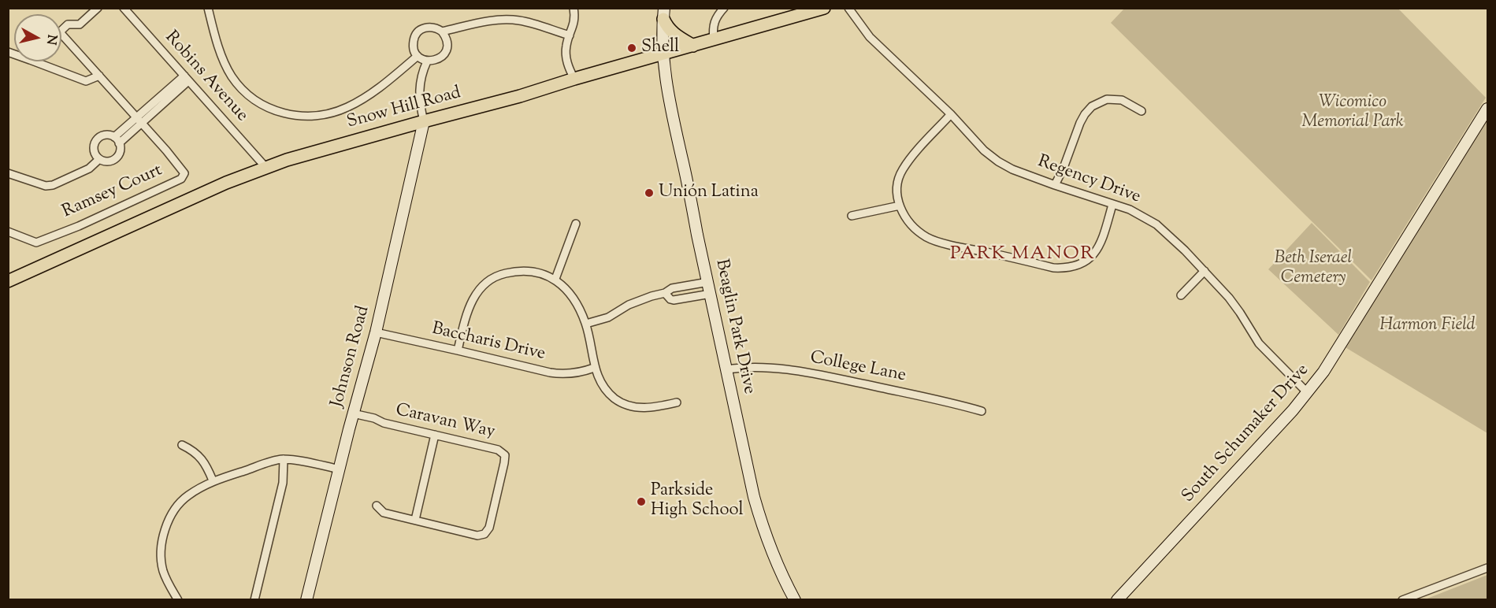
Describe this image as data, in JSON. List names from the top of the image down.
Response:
{
  "streets": {
    "main road": ["Snow Hill Road"],
    "street": [
      "Robins Avenue",
      "Regency Drive",
      "Ramsey Court",
      "Beaglin Park Drive",
      "Baccharis Drive",
      "Johnson Road",
      "College Lane",
      "Caravan Way",
      "South Schumaker Drive"
    ]
  },
  "crossings": [
    ["Robins Avenue", "Snow Hill Road"],
    ["Snow Hill Road", "Beaglin Park Drive"],
    ["Snow Hill Road", "Johnson Road"],
    ["Regency Drive", "South Schumaker Drive"],
    ["Beaglin Park Drive", "College Lane"],
    ["Baccharis Drive", "Johnson Road"],
    ["Johnson Road", "Caravan Way"]
  ],
  "districts": ["PARK MANOR"],
  "parks": ["Wicomico Memorial Park", "Beth Iserael Cemetery", "Harmon Field"],
  "places": ["Shell", "Unión Latina", "Parkside High School"],
  "north": "right"
}
